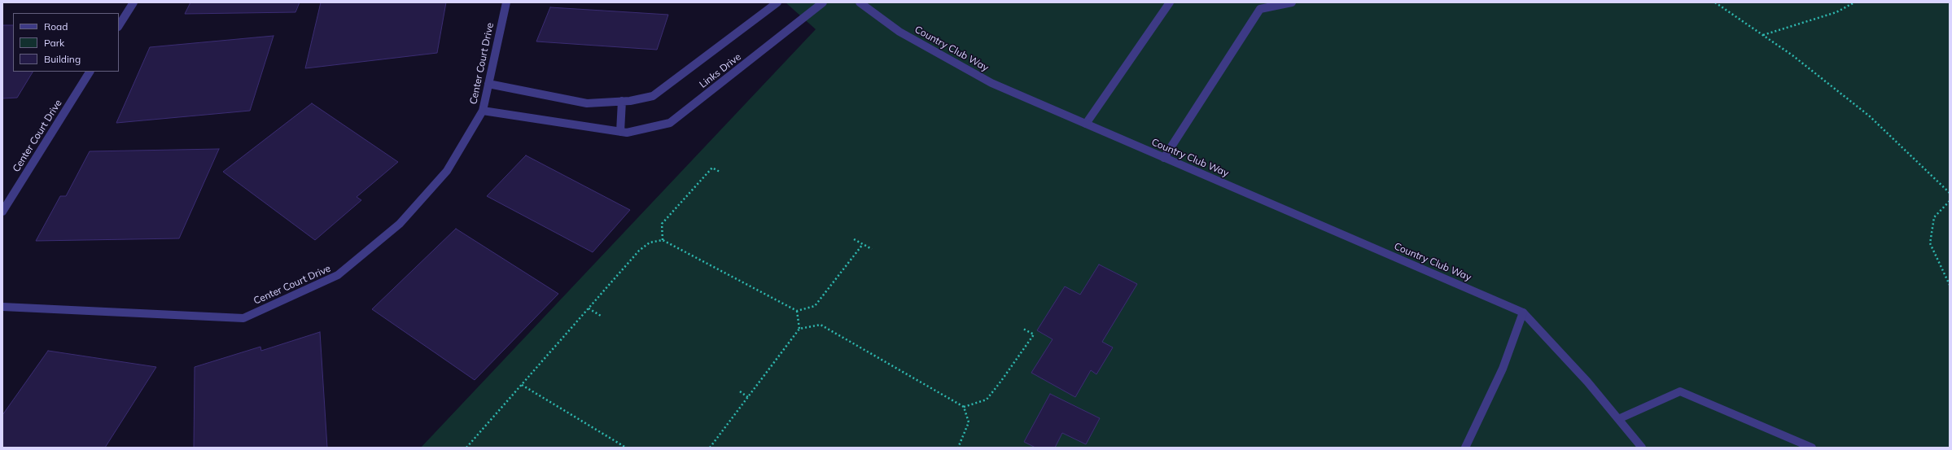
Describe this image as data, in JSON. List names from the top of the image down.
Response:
{
  "streets": {
    "street": ["Country Club Way", "Center Court Drive", "Links Drive"]
  },
  "crossings": [
    ["Center Court Drive", "Links Drive"]
  ],
  "legend": ["Road", "Park", "Building"]
}
